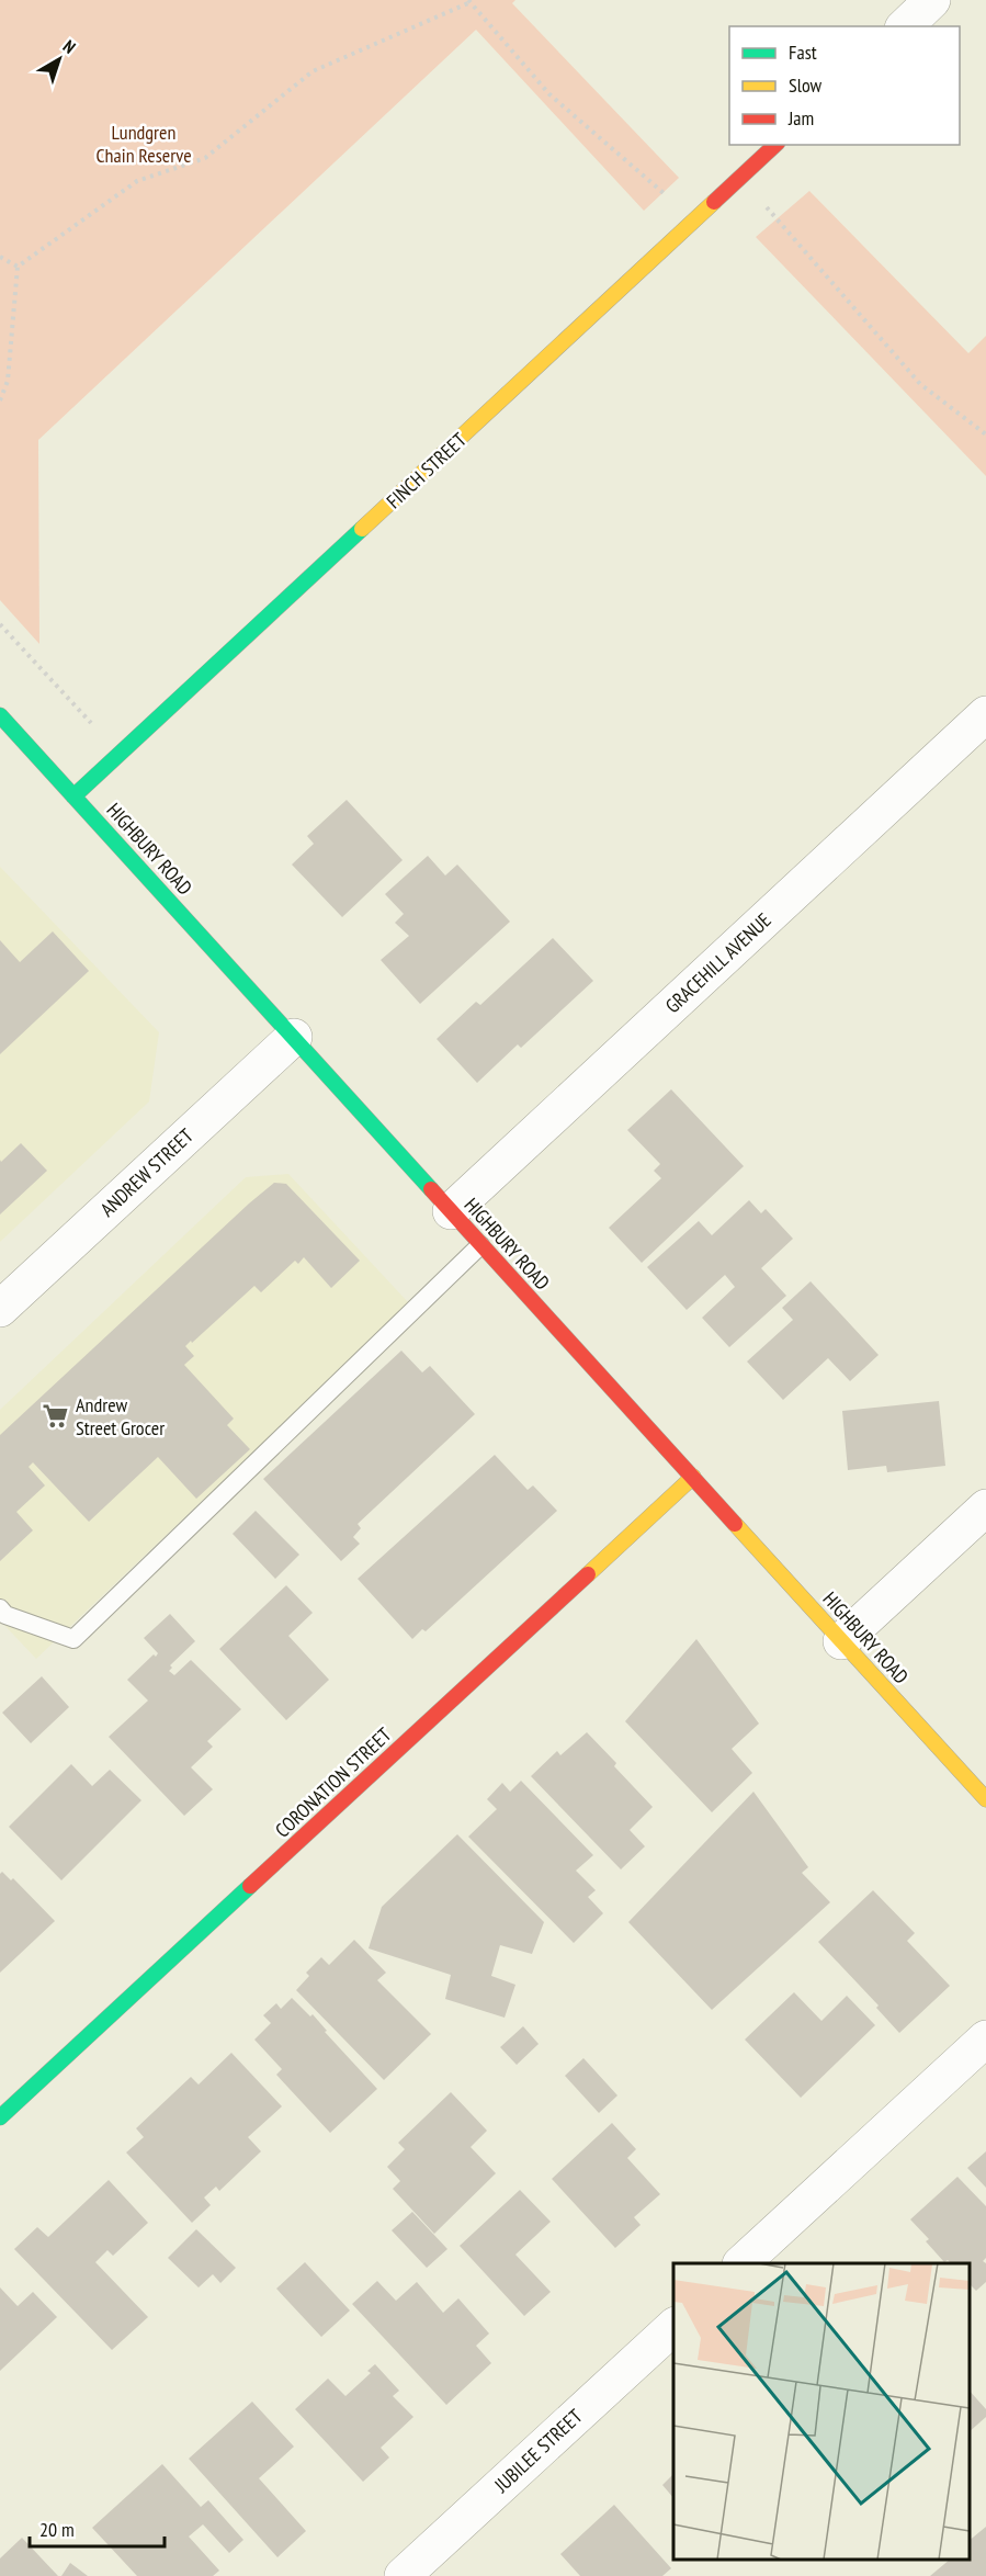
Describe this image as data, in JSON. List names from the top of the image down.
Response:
{
  "streets": {
    "street": [
      "FINCH STREET",
      "HIGHBURY ROAD",
      "GRACEHILL AVENUE",
      "ANDREW STREET",
      "CORONATION STREET",
      "JUBILEE STREET"
    ]
  },
  "crossings": [
    ["FINCH STREET", "HIGHBURY ROAD"],
    ["HIGHBURY ROAD", "GRACEHILL AVENUE"],
    ["HIGHBURY ROAD", "ANDREW STREET"],
    ["HIGHBURY ROAD", "CORONATION STREET"]
  ],
  "parks": ["Lundgren Chain Reserve"],
  "places": {
    "supermarket": ["Andrew Street Grocer"]
  },
  "legend": ["Fast", "Slow", "Jam"],
  "scale_bar": "20 m",
  "north": "top right"
}
